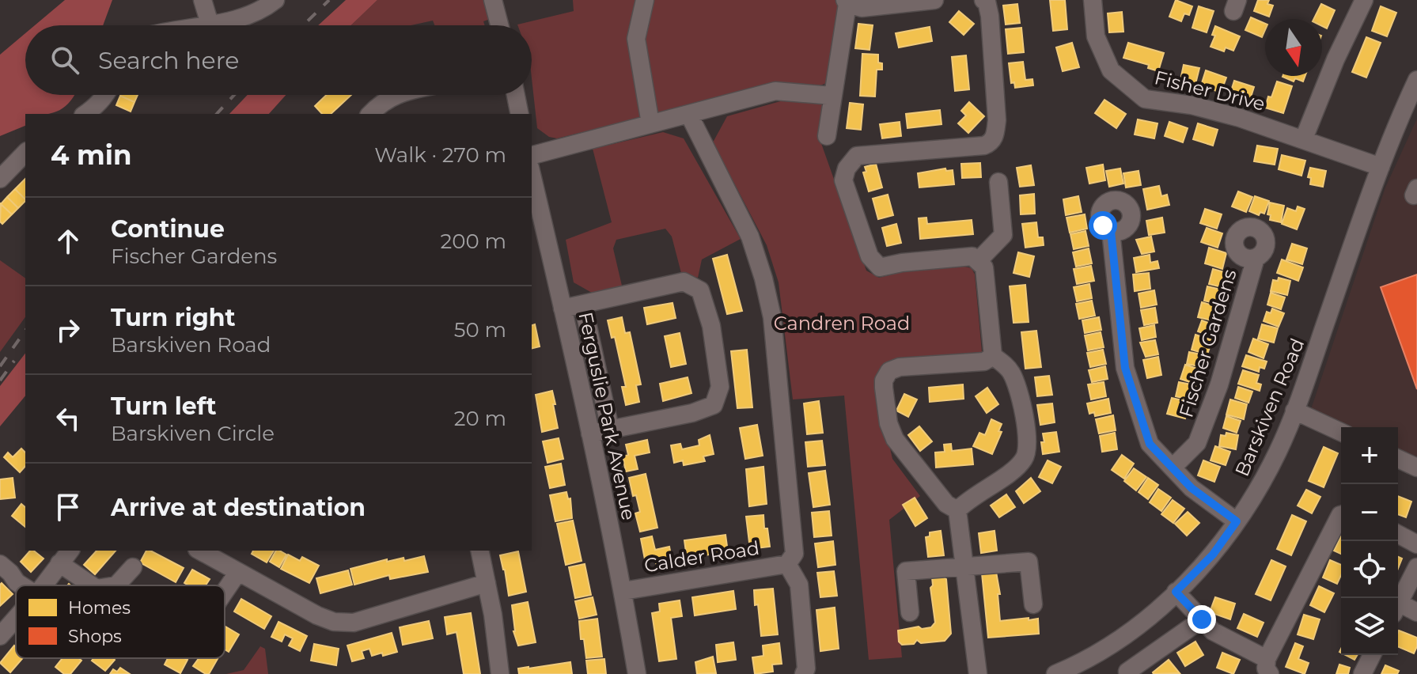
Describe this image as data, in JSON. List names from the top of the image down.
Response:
{
  "streets": {
    "street": [
      "Fisher Drive",
      "Fischer Gardens",
      "Barskiven Road",
      "Ferguslie Park Avenue",
      "Calder Road"
    ]
  },
  "crossings": [
    ["Fisher Drive", "Barskiven Road"],
    ["Ferguslie Park Avenue", "Calder Road"]
  ],
  "parks": ["Candren Road"],
  "legend": ["Homes", "Shops"],
  "north": "bottom",
  "page": {
    "search": "Search here",
    "heading": ["4 min", "Walk · 270 m"],
    "list": [
      ["Continue", "Fischer Gardens", "200 m"],
      ["Turn right", "Barskiven Road", "50 m"],
      ["Turn left", "Barskiven Circle", "20 m"],
      "Arrive at destination"
    ],
    "map_buttons": ["+", "−"]
  }
}
